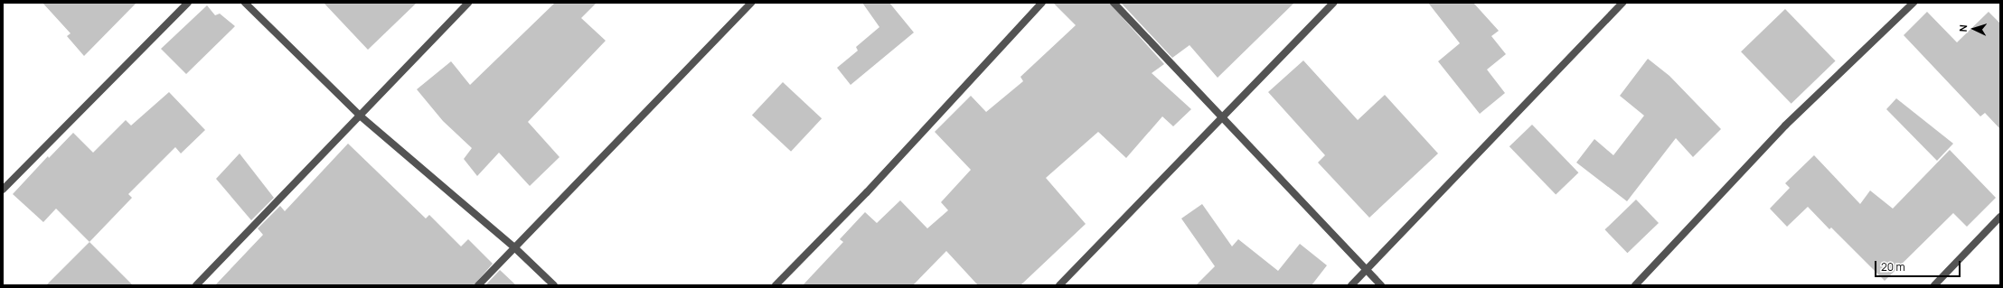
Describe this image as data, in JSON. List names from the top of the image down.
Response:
{
  "scale_bar": "20 m",
  "north": "left"
}
